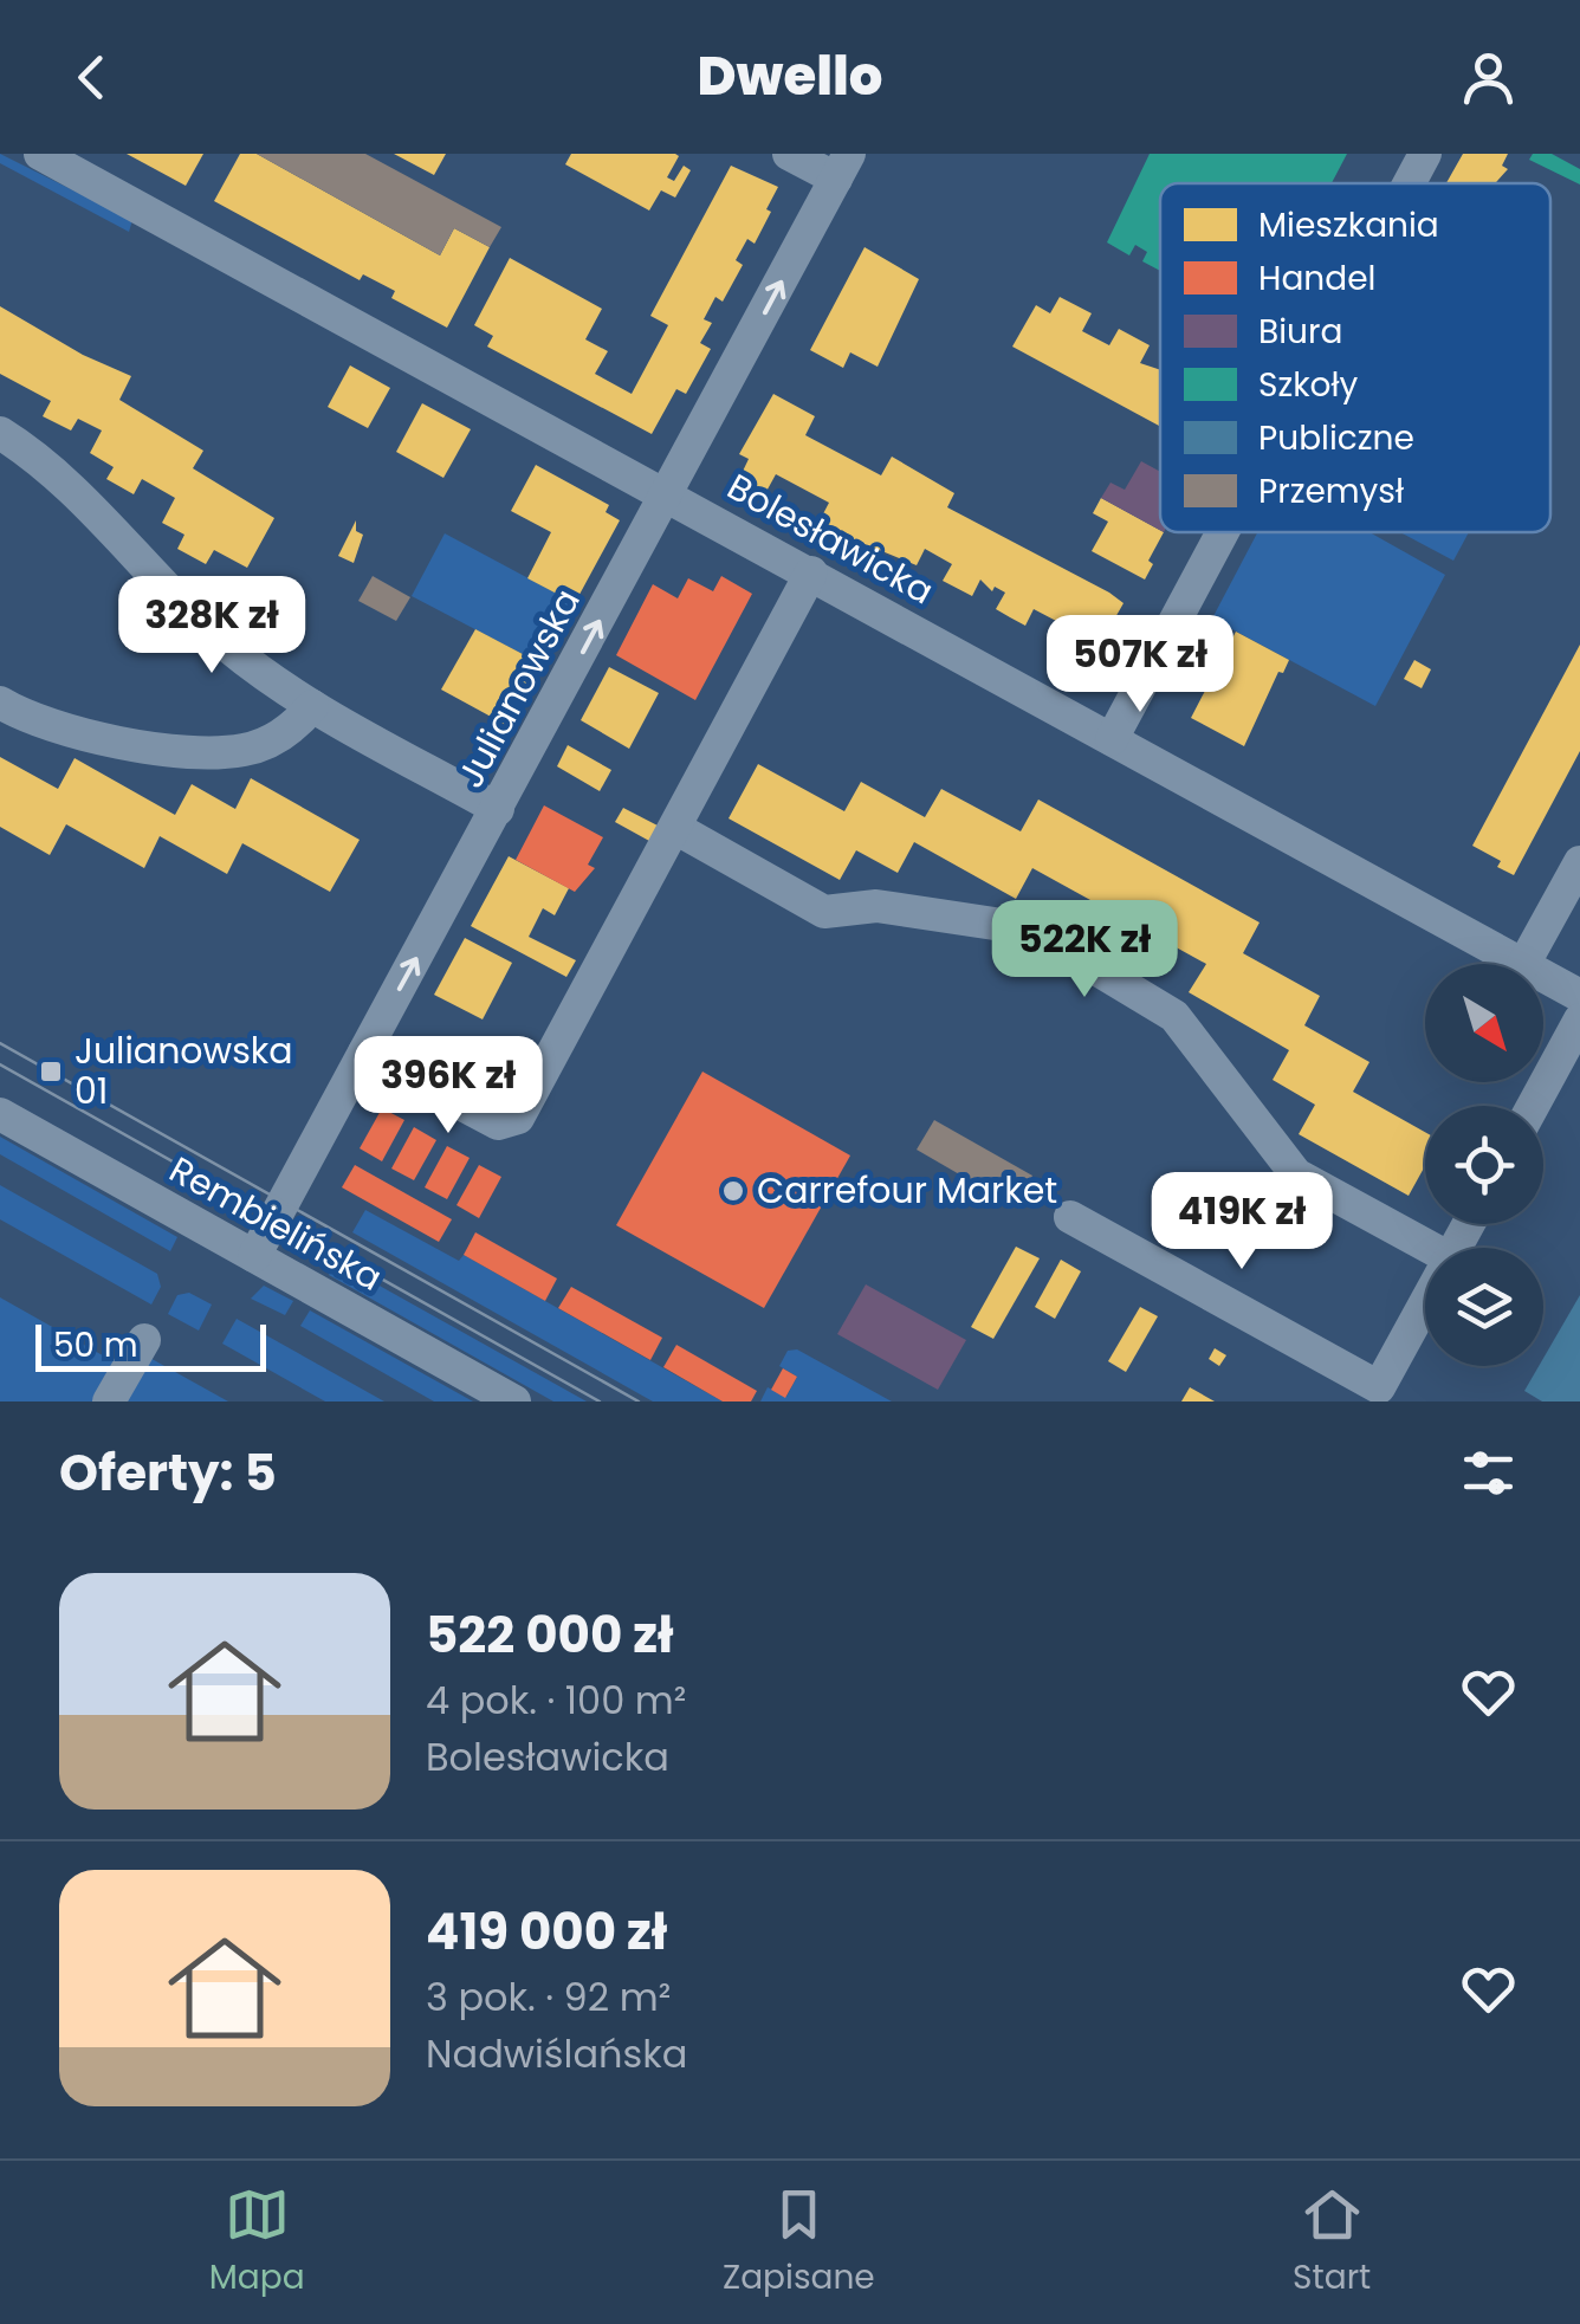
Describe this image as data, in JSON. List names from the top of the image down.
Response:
{
  "streets": {
    "street": ["Bolesławicka", "Julianowska", "Rembielińska"]
  },
  "crossings": [
    ["Bolesławicka", "Julianowska"],
    ["Julianowska", "Rembielińska"]
  ],
  "one_way": ["Julianowska"],
  "places": {
    "transit": ["Julianowska 01"],
    "other": ["Carrefour Market"]
  },
  "legend": [
    "Mieszkania",
    "Handel",
    "Biura",
    "Szkoły",
    "Publiczne",
    "Przemysł"
  ],
  "scale_bar": "50 m",
  "north": "bottom right",
  "page": {
    "header": "Dwello",
    "price": [
      "328K zł",
      "507K zł",
      "522K zł",
      "396K zł",
      "419K zł"
    ],
    "scale": "50 m",
    "heading": "Oferty: 5",
    "list": [
      {
        "name": "522 000 zł",
        "note": "4 pok. · 100 m² · Bolesławicka"
      },
      {
        "name": "419 000 zł",
        "note": "3 pok. · 92 m² · Nadwiślańska"
      }
    ],
    "tabs": ["Mapa", "Zapisane", "Start"]
  }
}
